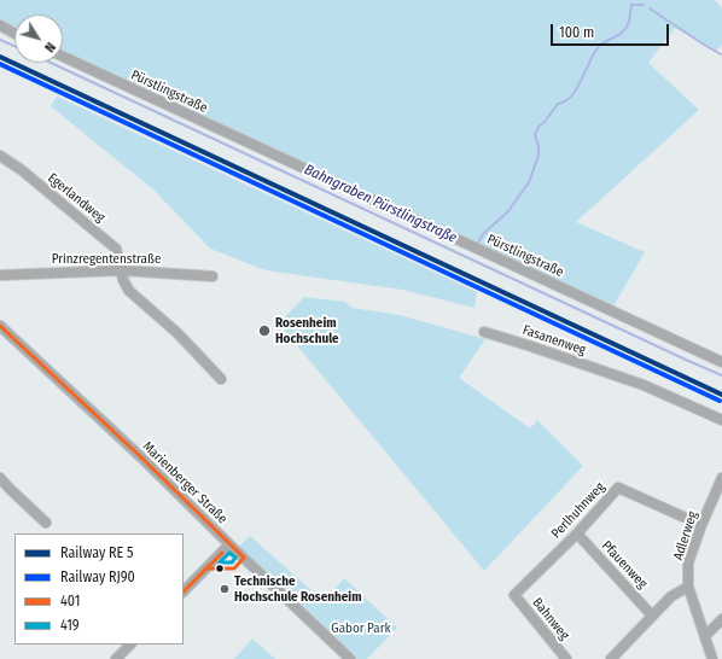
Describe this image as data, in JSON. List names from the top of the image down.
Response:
{
  "streets": {
    "street": [
      "Pürstlingstraße",
      "Egerlandweg",
      "Prinzregentenstraße",
      "Fasanenweg",
      "Marienberger Straße",
      "Perlhuhnweg",
      "Adlerweg",
      "Pfauenweg",
      "Bahnweg"
    ]
  },
  "crossings": [
    ["Egerlandweg", "Prinzregentenstraße"],
    ["Perlhuhnweg", "Adlerweg"],
    ["Perlhuhnweg", "Pfauenweg"],
    ["Perlhuhnweg", "Bahnweg"]
  ],
  "water": ["Bahngraben Pürstlingstraße"],
  "parks": ["Gabor Park"],
  "places": ["Rosenheim Hochschule", "Technische Hochschule Rosenheim"],
  "lines": ["rail line RJ90", "transit line 401", "transit line 419"],
  "legend": [
    "Railway RE 5",
    "Railway RJ90",
    "401",
    "419"
  ],
  "scale_bar": "100 m",
  "north": "bottom right"
}
